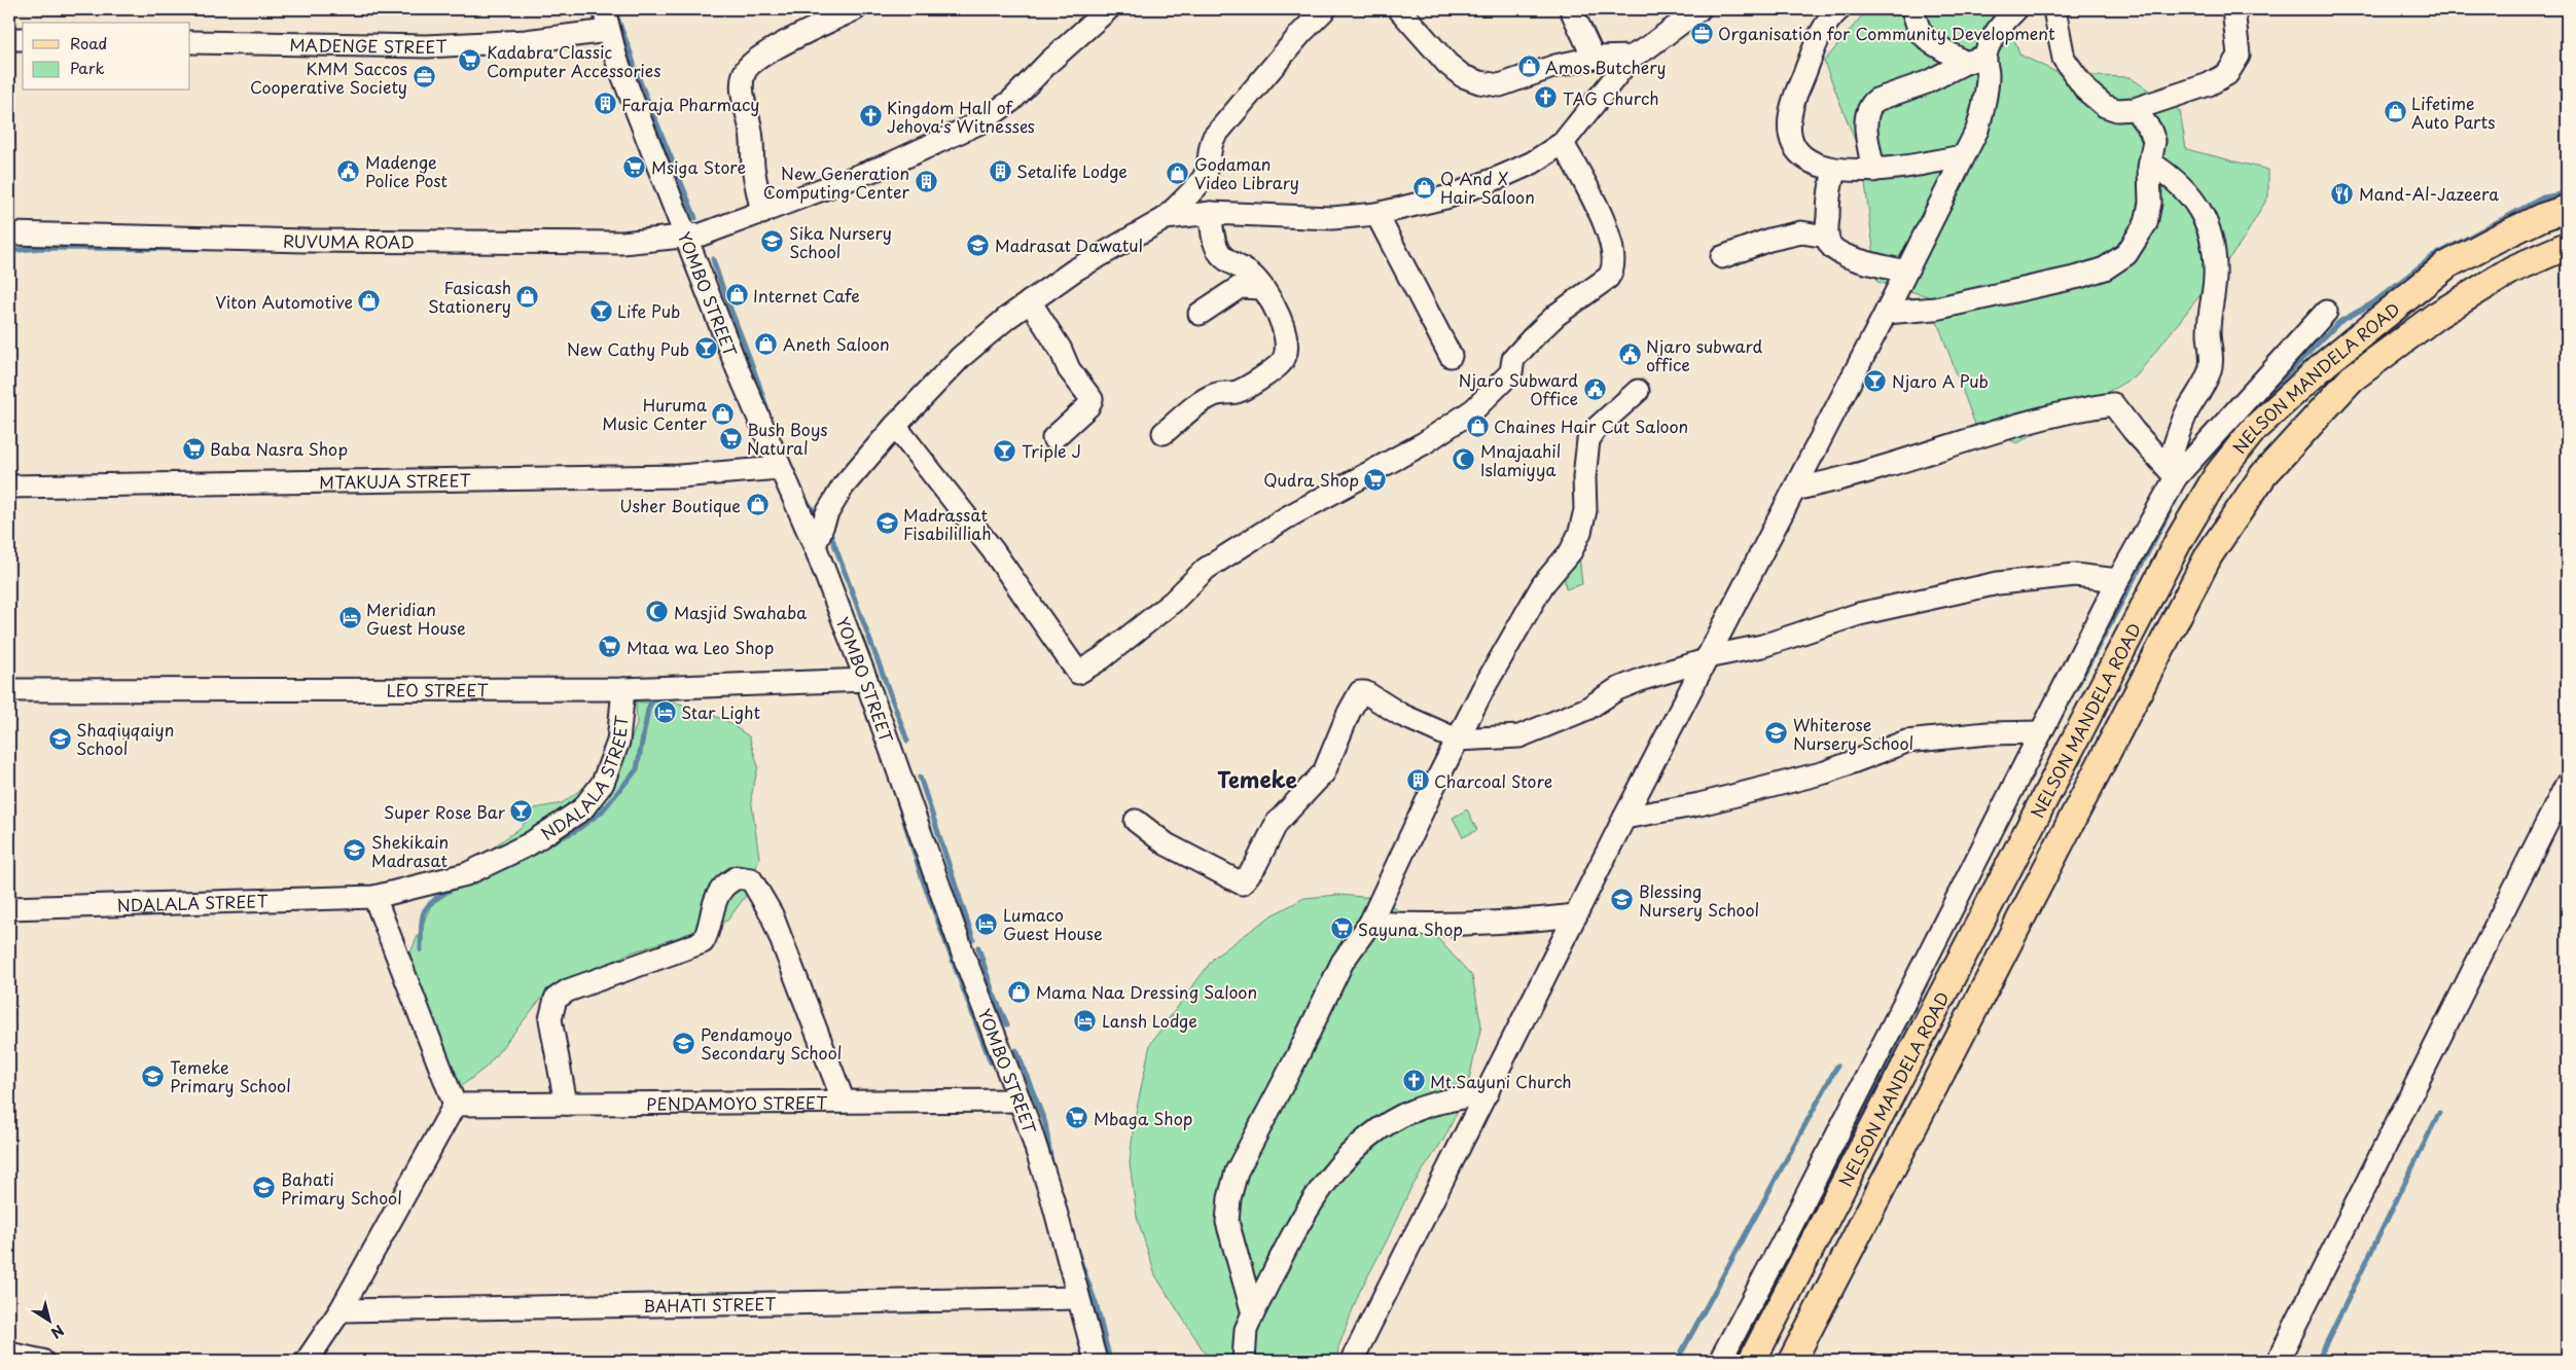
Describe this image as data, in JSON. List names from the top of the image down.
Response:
{
  "streets": {
    "main road": ["NELSON MANDELA ROAD"],
    "street": [
      "MADENGE STREET",
      "RUVUMA ROAD",
      "YOMBO STREET",
      "MTAKUJA STREET",
      "LEO STREET",
      "NDALALA STREET",
      "PENDAMOYO STREET",
      "BAHATI STREET"
    ]
  },
  "crossings": [
    ["MADENGE STREET", "YOMBO STREET"],
    ["RUVUMA ROAD", "YOMBO STREET"],
    ["YOMBO STREET", "MTAKUJA STREET"],
    ["YOMBO STREET", "LEO STREET"],
    ["YOMBO STREET", "PENDAMOYO STREET"],
    ["YOMBO STREET", "BAHATI STREET"],
    ["LEO STREET", "NDALALA STREET"]
  ],
  "districts": ["Temeke"],
  "places": {
    "office": ["Organisation for Community Development", "KMM Saccos Cooperative Society"],
    "supermarket": [
      "Kadabra Classic Computer Accessories",
      "Msiga Store",
      "Bush Boys Natural",
      "Baba Nasra Shop",
      "Qudra Shop",
      "Mtaa wa Leo Shop",
      "Sayuna Shop",
      "Mbaga Shop"
    ],
    "shop": [
      "Amos Butchery",
      "Lifetime Auto Parts",
      "Godaman Video Library",
      "Q And X Hair Saloon",
      "Internet Cafe",
      "Fasicash Stationery",
      "Viton Automotive",
      "Aneth Saloon",
      "Huruma Music Center",
      "Chaines Hair Cut Saloon",
      "Usher Boutique",
      "Mama Naa Dressing Saloon"
    ],
    "church": ["TAG Church", "Kingdom Hall of Jehova's Witnesses", "Mt.Sayuni Church"],
    "building": [
      "Faraja Pharmacy",
      "Setalife Lodge",
      "New Generation Computing Center",
      "Charcoal Store"
    ],
    "public building": ["Madenge Police Post", "Njaro subward office", "Njaro Subward Office"],
    "restaurant": ["Mand-Al-Jazeera"],
    "school or university": [
      "Sika Nursery School",
      "Madrasat Dawatul",
      "Madrassat Fisabililliah",
      "Whiterose Nursery School",
      "Shaqiyqaiyn School",
      "Shekikain Madrasat",
      "Blessing Nursery School",
      "Pendamoyo Secondary School",
      "Temeke Primary School",
      "Bahati Primary School"
    ],
    "bar": [
      "Life Pub",
      "New Cathy Pub",
      "Njaro A Pub",
      "Triple J",
      "Super Rose Bar"
    ],
    "mosque": ["Mnajaahil Islamiyya", "Masjid Swahaba"],
    "hotel": [
      "Meridian Guest House",
      "Star Light",
      "Lumaco Guest House",
      "Lansh Lodge"
    ]
  },
  "legend": ["Road", "Park"],
  "north": "bottom right"
}
